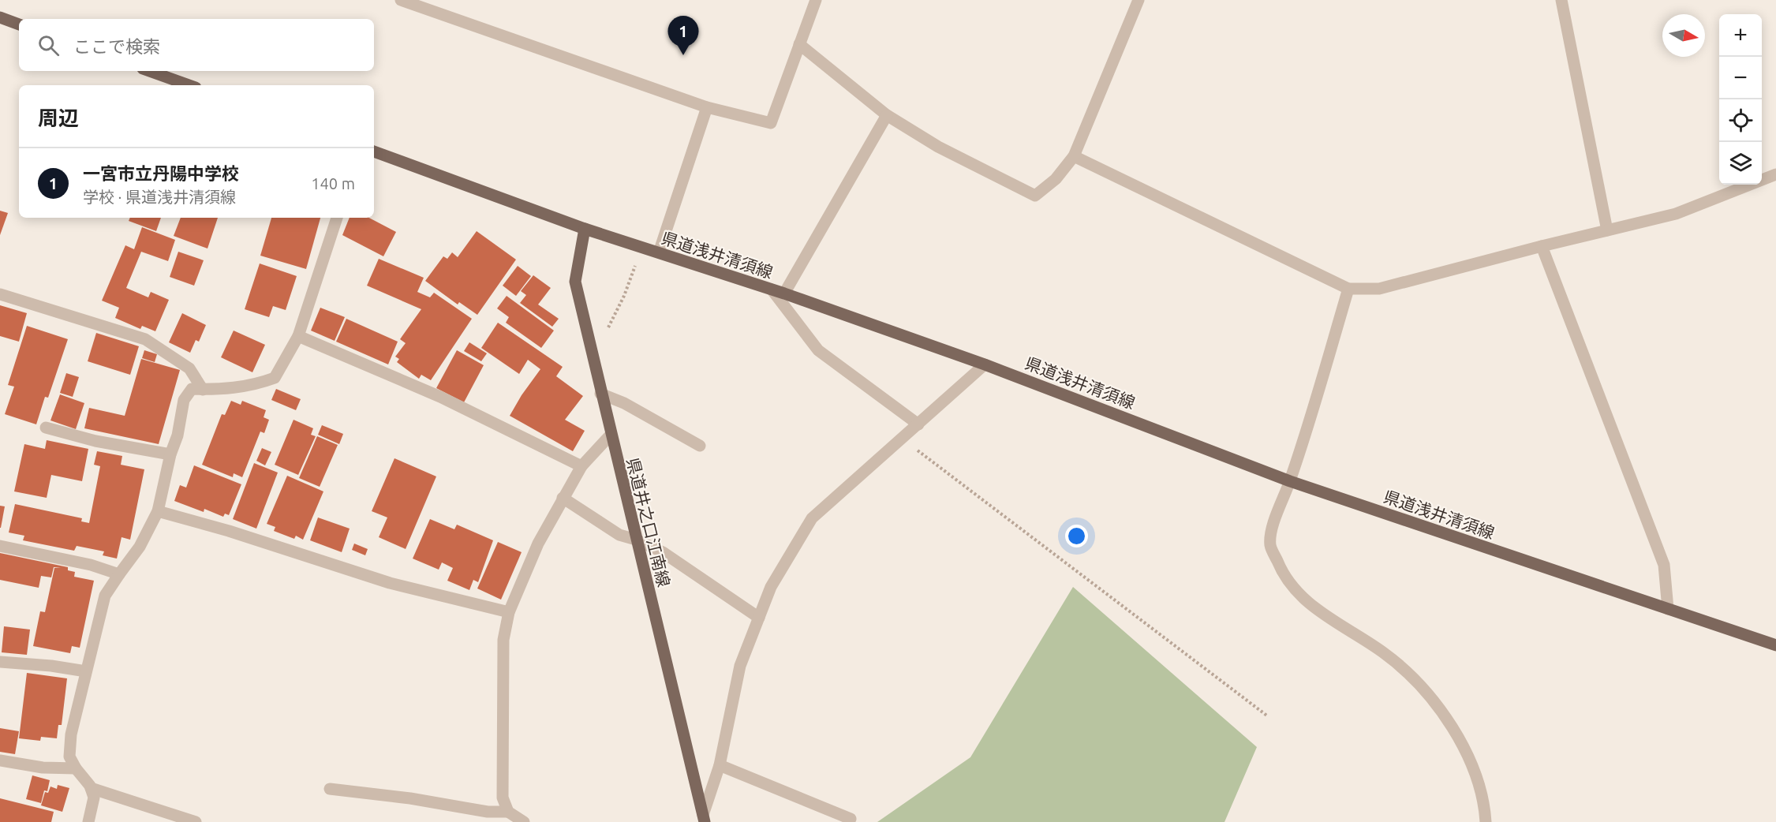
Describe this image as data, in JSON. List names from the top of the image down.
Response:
{
  "streets": {
    "main road": ["県道浅井清須線", "県道井之口江南線"]
  },
  "crossings": [
    ["県道浅井清須線", "県道井之口江南線"]
  ],
  "north": "right",
  "page": {
    "map_buttons": ["+", "−"],
    "pins": "1",
    "search": "ここで検索",
    "heading": "周辺",
    "list": [
      {
        "mark": "1",
        "name": "一宮市立丹陽中学校",
        "note": "学校 · 県道浅井清須線",
        "value": "140 m"
      }
    ]
  }
}
